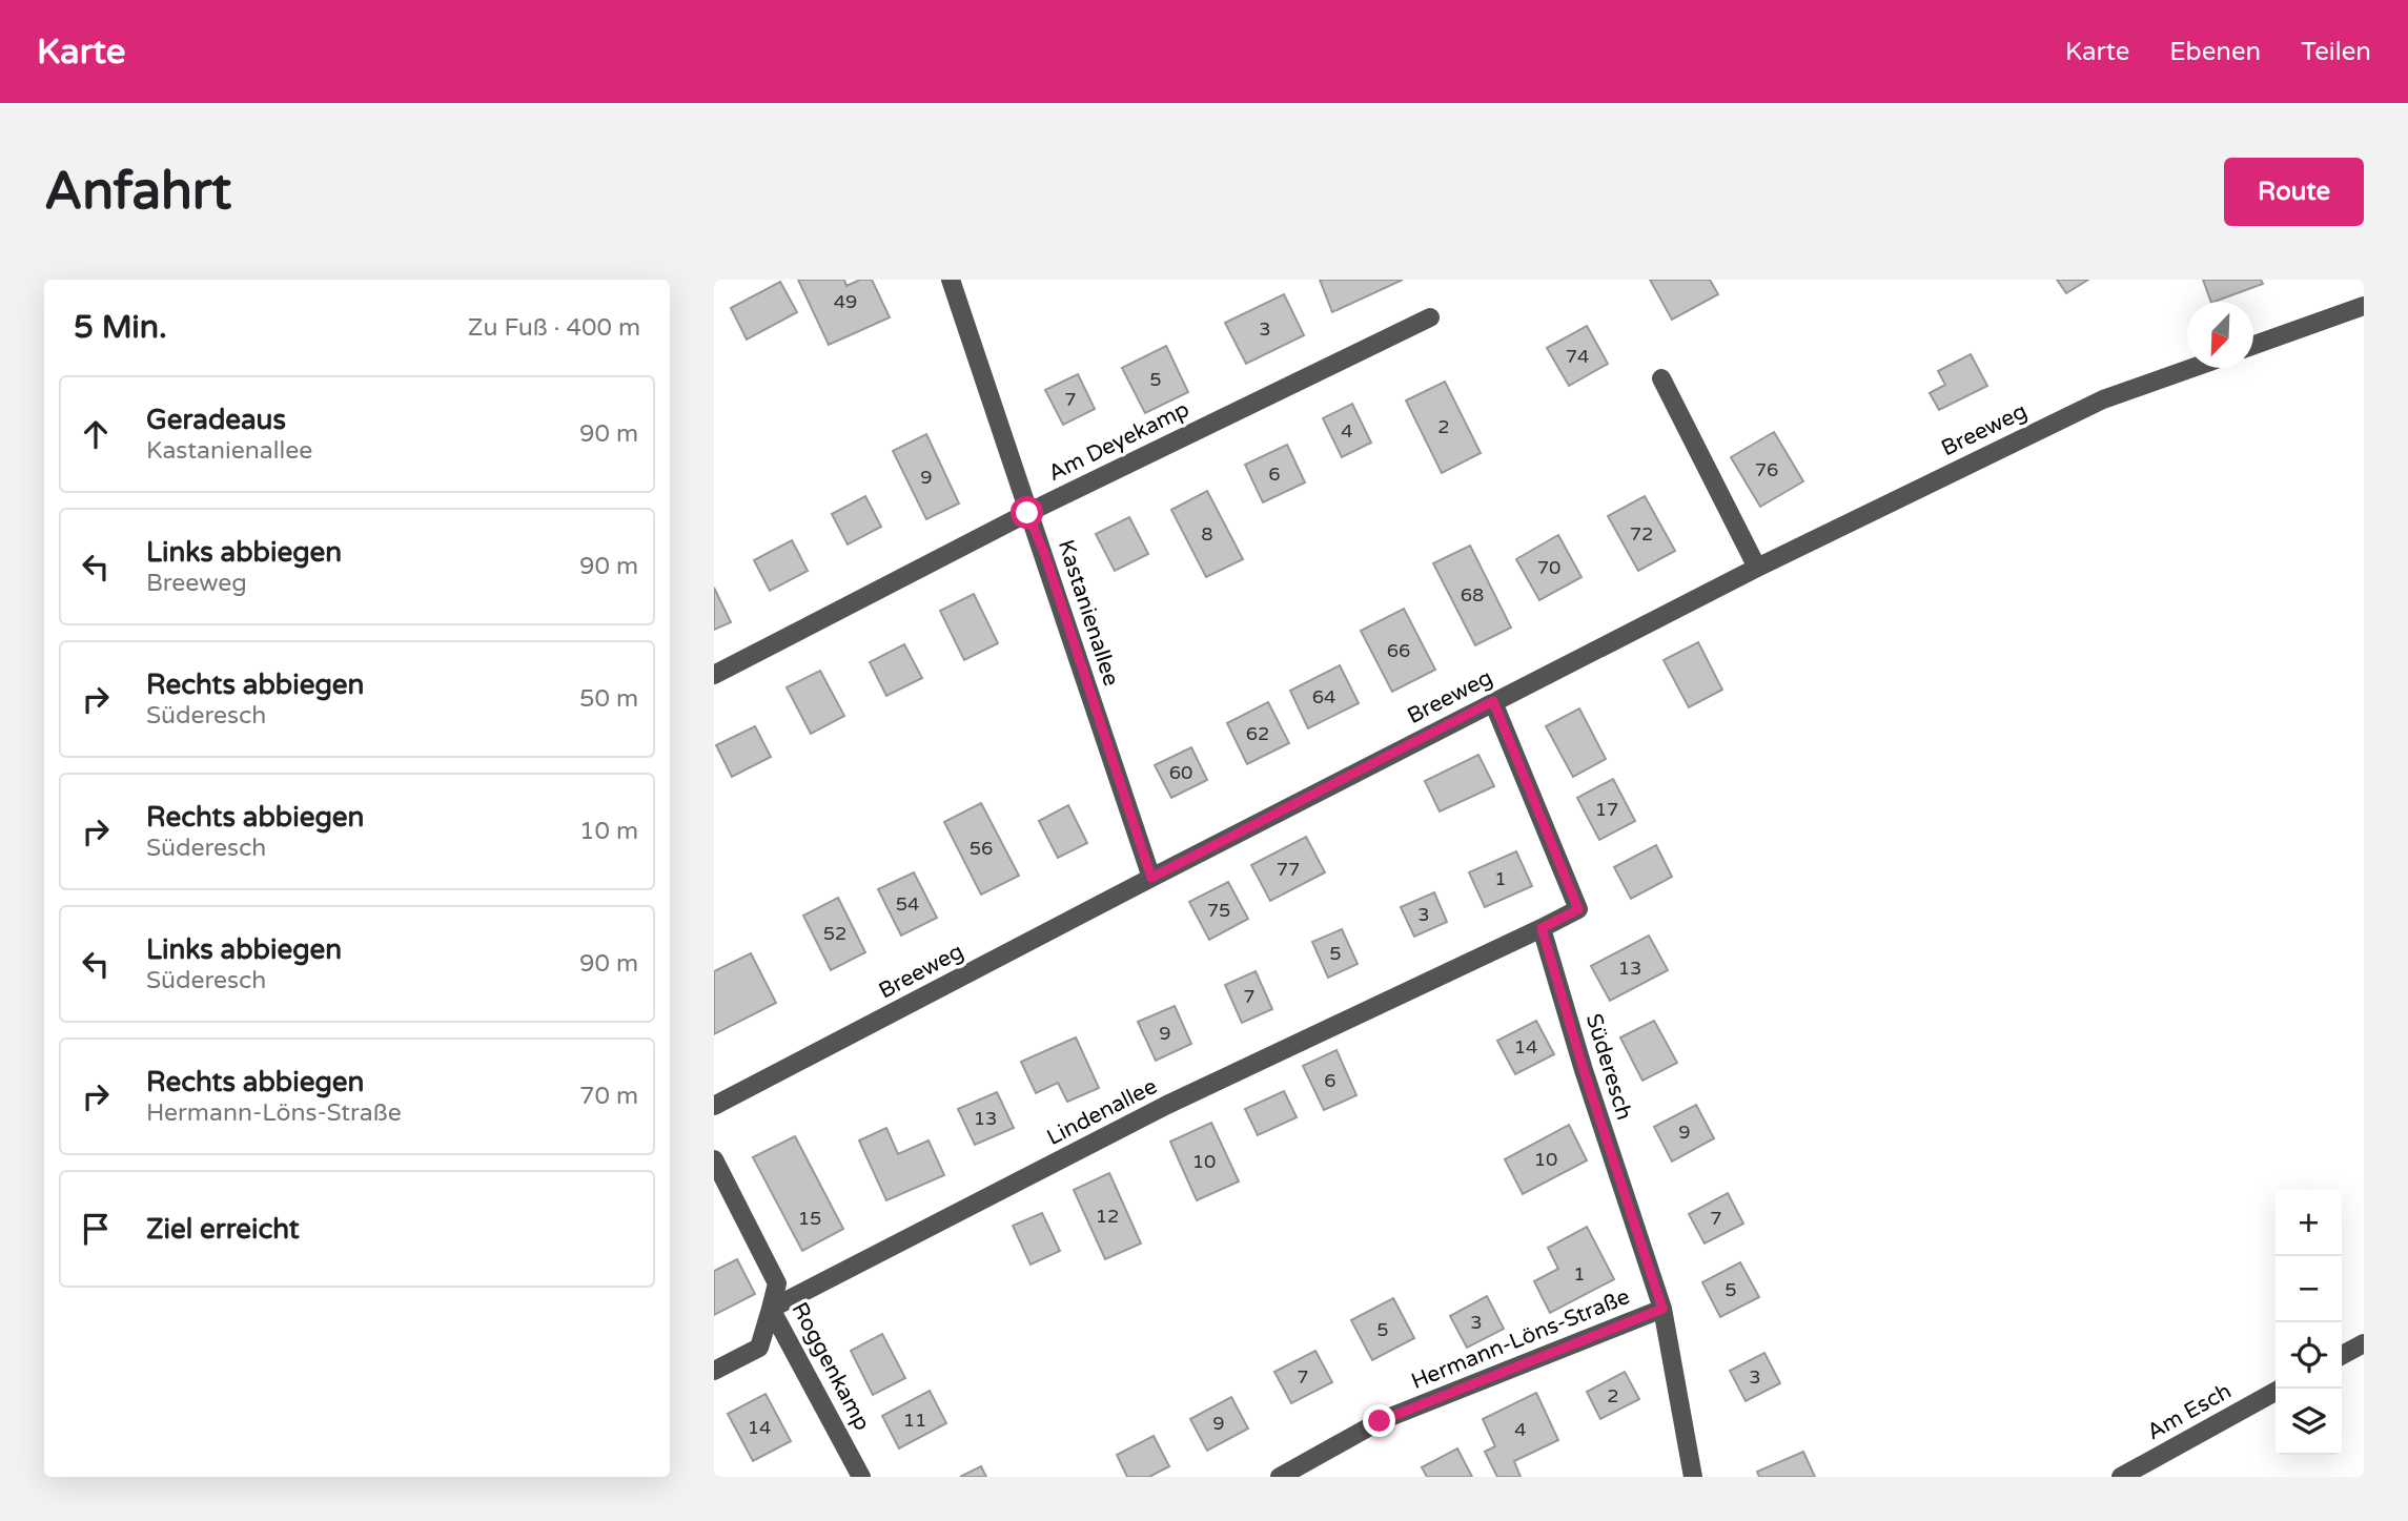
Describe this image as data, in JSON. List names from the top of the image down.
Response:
{
  "streets": {
    "street": [
      "Breeweg",
      "Am Deyekamp",
      "Kastanienallee",
      "Süderesch",
      "Lindenallee",
      "Hermann-Löns-Straße",
      "Roggenkamp",
      "Am Esch"
    ]
  },
  "crossings": [
    ["Breeweg", "Kastanienallee"],
    ["Am Deyekamp", "Kastanienallee"],
    ["Süderesch", "Lindenallee"],
    ["Süderesch", "Hermann-Löns-Straße"],
    ["Lindenallee", "Roggenkamp"]
  ],
  "house_numbers": [
    "49",
    "3",
    "74",
    "5",
    "7",
    "2",
    "4",
    "76",
    "6",
    "9",
    "8",
    "72",
    "70",
    "68",
    "66",
    "64",
    "62",
    "60",
    "17",
    "56",
    "77",
    "1",
    "54",
    "75",
    "3",
    "52",
    "5",
    "13",
    "7",
    "9",
    "14",
    "6",
    "13",
    "9",
    "10",
    "10",
    "12",
    "15",
    "7",
    "1",
    "5",
    "3",
    "5",
    "7",
    "3",
    "2",
    "11",
    "9",
    "14",
    "4"
  ],
  "north": "bottom left",
  "page": {
    "header": "Karte",
    "nav": ["Karte", "Ebenen", "Teilen"],
    "buttons": "Route",
    "title": "Anfahrt",
    "heading": ["5 Min.", "Zu Fuß · 400 m"],
    "list": [
      ["Geradeaus", "Kastanienallee", "90 m"],
      ["Links abbiegen", "Breeweg", "90 m"],
      ["Rechts abbiegen", "Süderesch", "50 m"],
      ["Rechts abbiegen", "Süderesch", "10 m"],
      ["Links abbiegen", "Süderesch", "90 m"],
      ["Rechts abbiegen", "Hermann-Löns-Straße", "70 m"],
      "Ziel erreicht"
    ],
    "map_buttons": ["+", "−"]
  }
}
